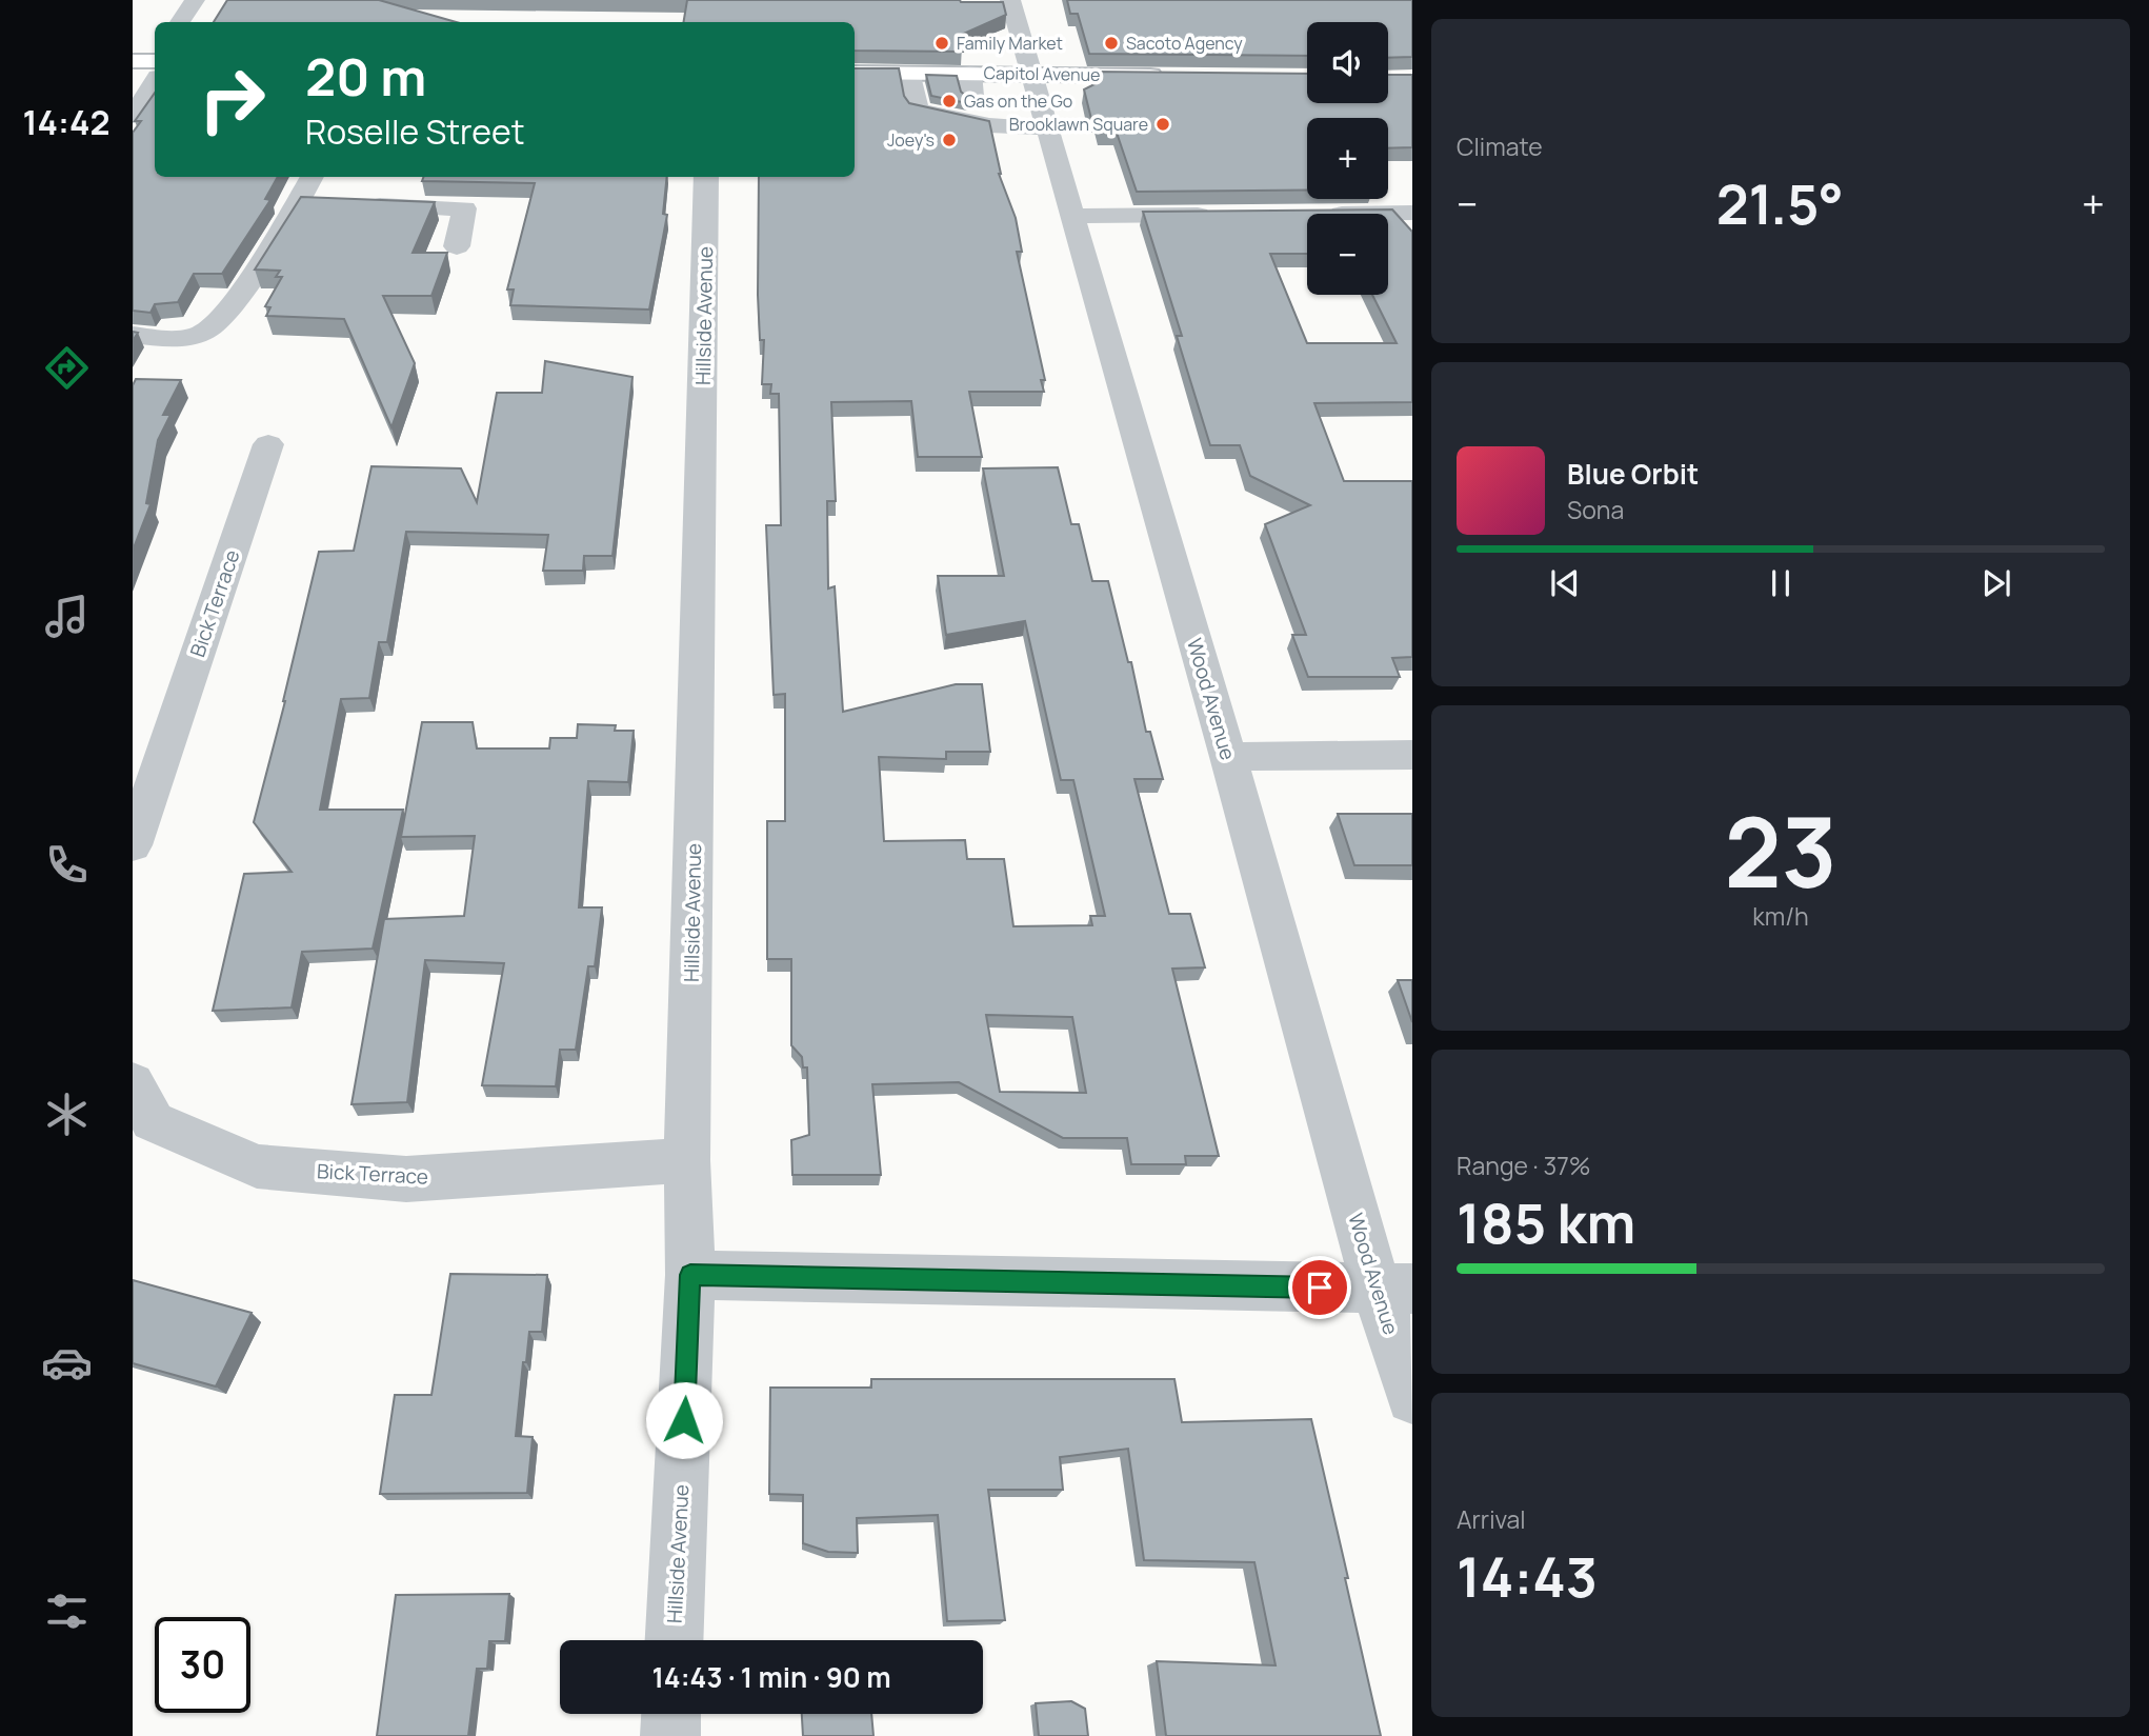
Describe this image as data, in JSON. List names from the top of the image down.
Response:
{
  "streets": {
    "main road": ["Capitol Avenue"],
    "street": ["Hillside Avenue", "Bick Terrace", "Wood Avenue"]
  },
  "crossings": [
    ["Capitol Avenue", "Wood Avenue"],
    ["Hillside Avenue", "Bick Terrace"]
  ],
  "places": [
    "Family Market",
    "Sacoto Agency",
    "Gas on the Go",
    "Brooklawn Square",
    "Joey's"
  ],
  "page": {
    "tabs": "14:42",
    "tile": [
      "Climate",
      ["23", "km/h"],
      ["Range · 37%", "185 km"],
      ["Arrival", "14:43"]
    ],
    "map_buttons": ["+", "−"],
    "turn": ["20 m", "Roselle Street"],
    "heat": ["−", "21.5°", "+"],
    "song": ["Blue Orbit", "Sona"],
    "limit": "30",
    "trip": "14:43 · 1 min · 90 m"
  }
}
